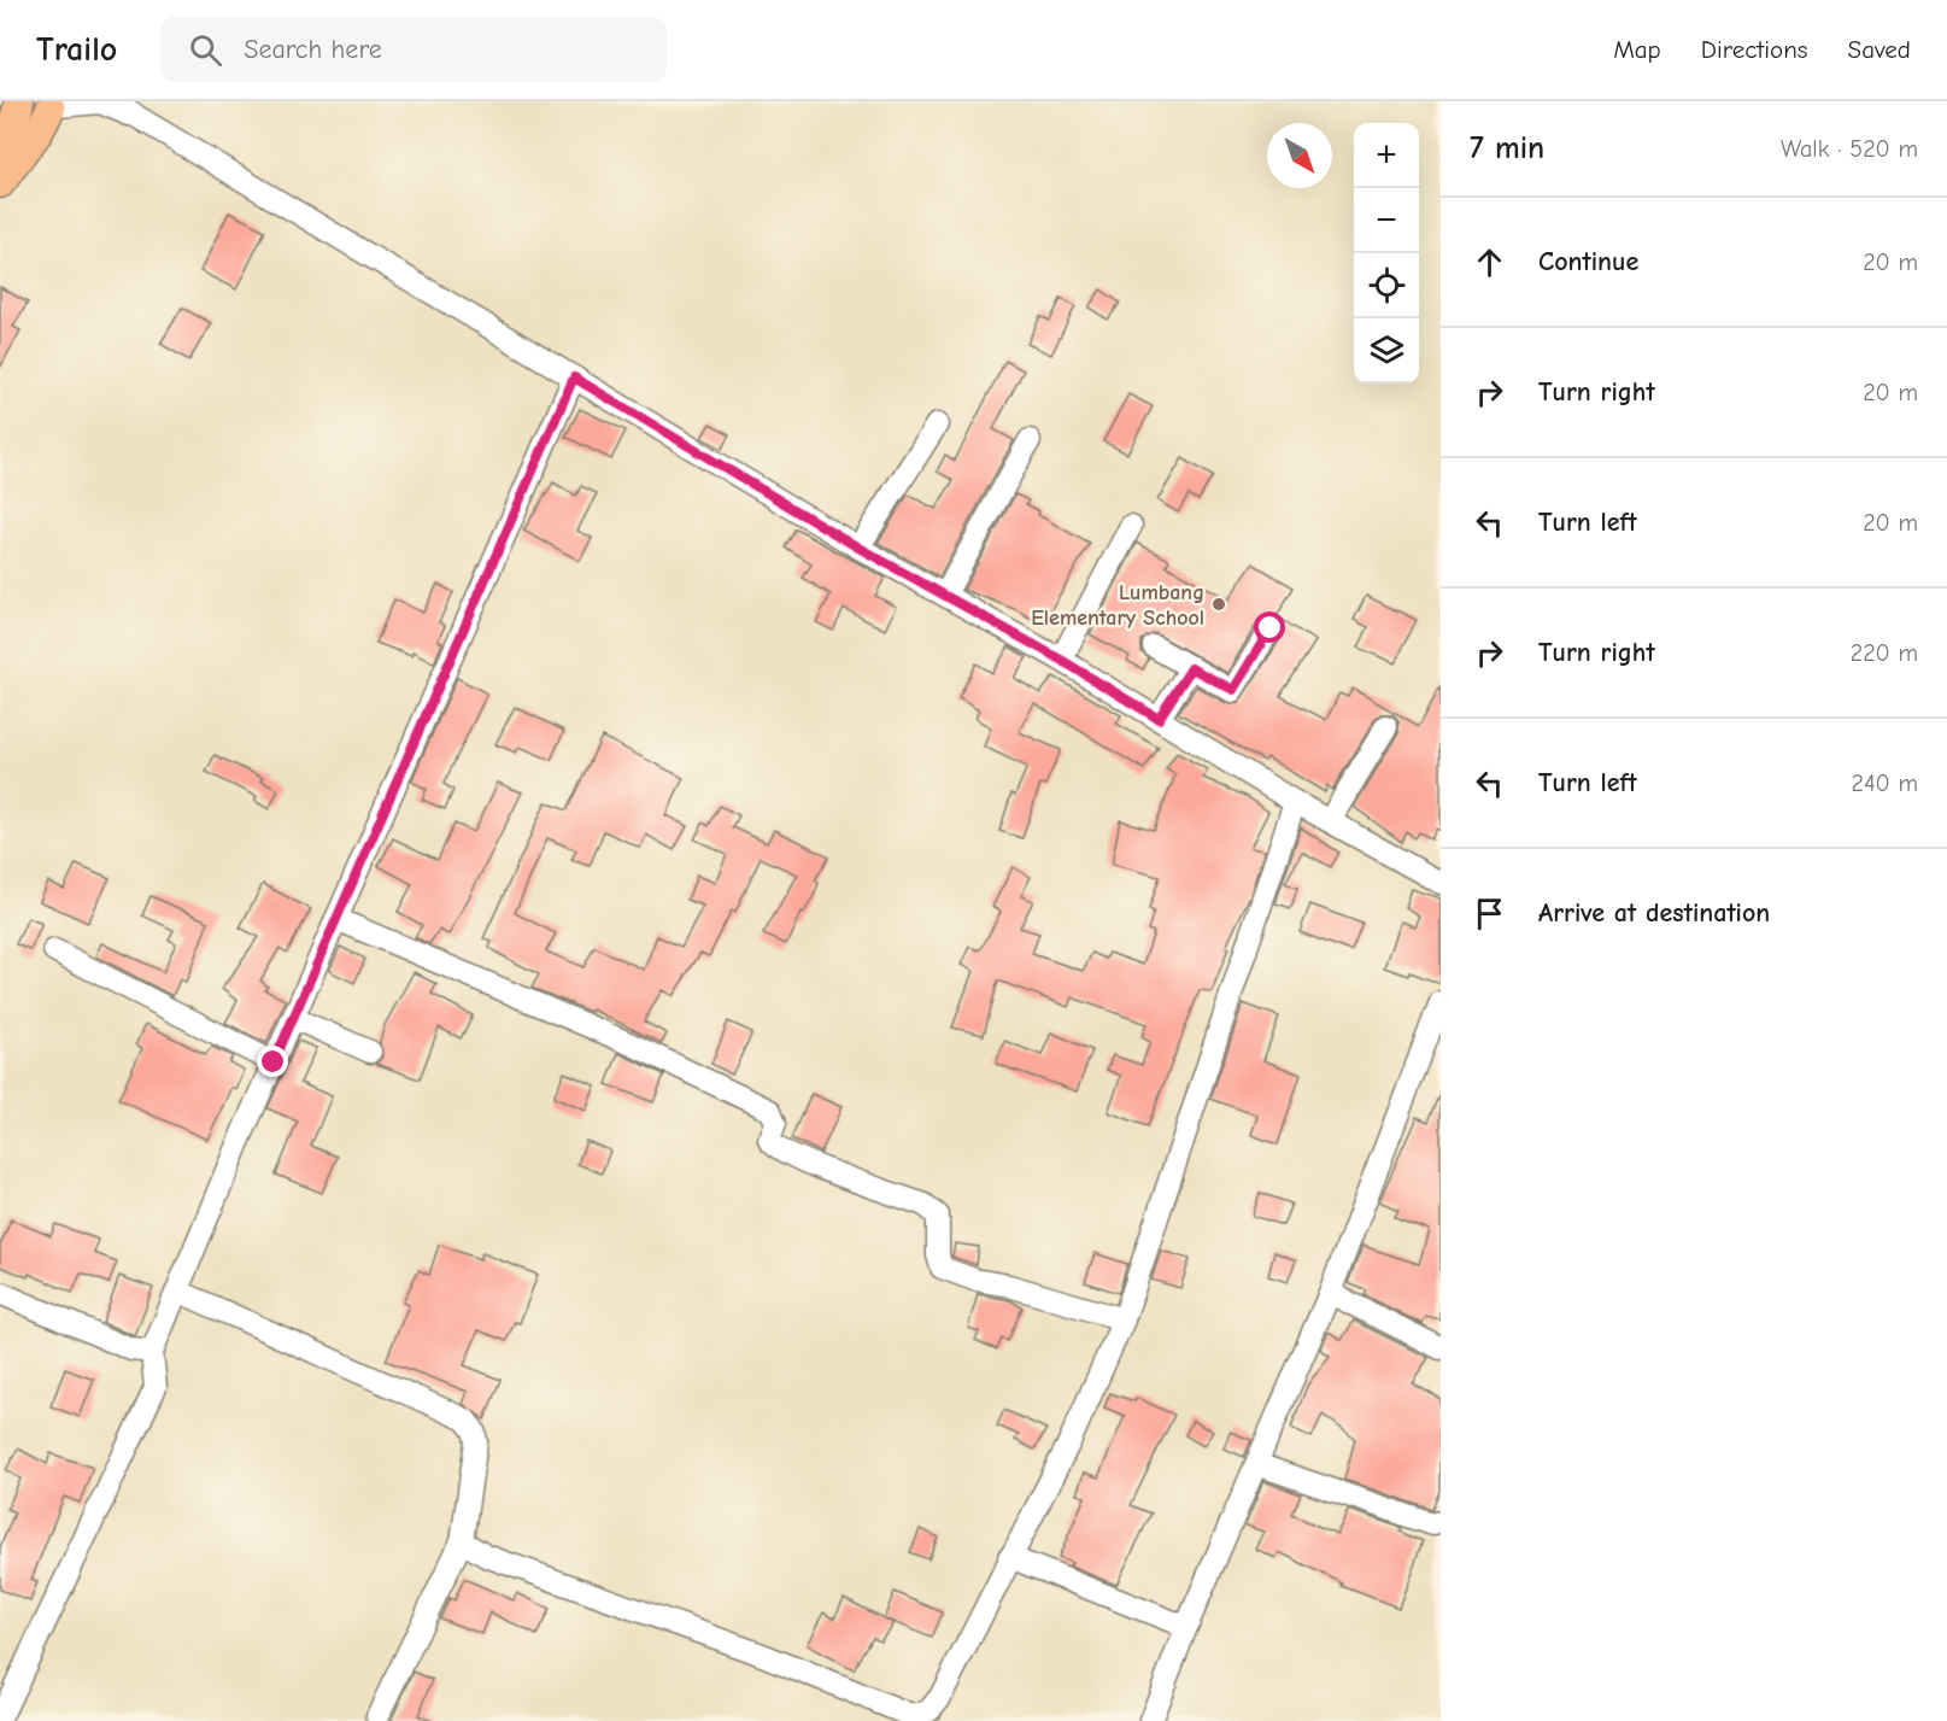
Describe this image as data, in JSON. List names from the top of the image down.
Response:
{
  "places": ["Lumbang Elementary School"],
  "north": "bottom right",
  "page": {
    "header": "Trailo",
    "search": "Search here",
    "nav": ["Map", "Directions", "Saved"],
    "heading": ["7 min", "Walk · 520 m"],
    "map_buttons": ["+", "−"],
    "list": [
      ["Continue", "20 m"],
      ["Turn right", "20 m"],
      ["Turn left", "20 m"],
      ["Turn right", "220 m"],
      ["Turn left", "240 m"],
      "Arrive at destination"
    ]
  }
}
